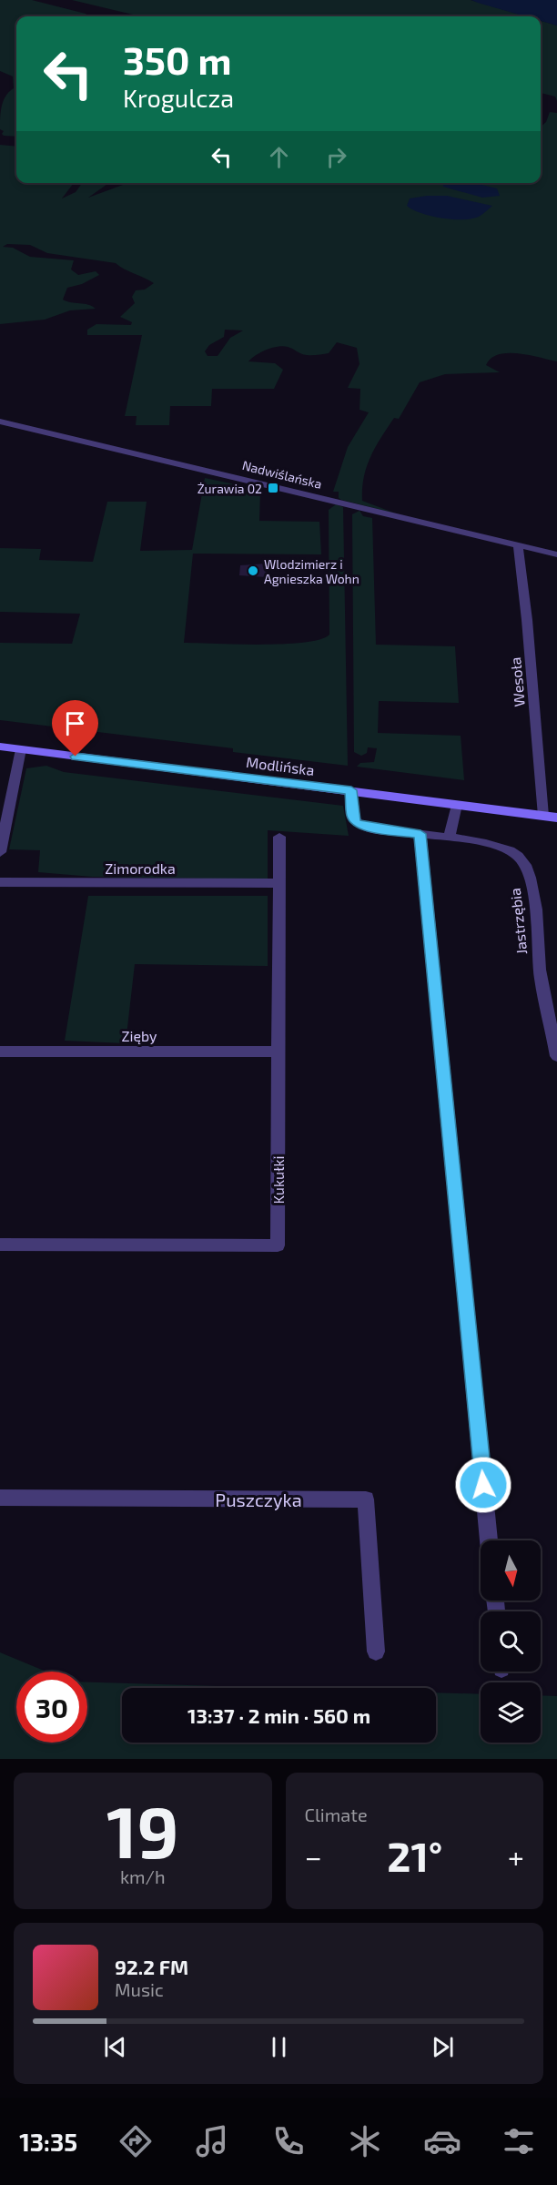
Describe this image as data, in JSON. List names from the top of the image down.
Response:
{
  "streets": {
    "main road": ["Modlińska"],
    "street": [
      "Nadwiślańska",
      "Wesoła",
      "Zimorodka",
      "Jastrzębia",
      "Zięby",
      "Kukułki",
      "Puszczyka"
    ]
  },
  "crossings": [
    ["Nadwiślańska", "Wesoła"],
    ["Wesoła", "Modlińska"],
    ["Modlińska", "Jastrzębia"],
    ["Zimorodka", "Kukułki"],
    ["Zięby", "Kukułki"]
  ],
  "places": {
    "transit": ["Żurawia 02"],
    "other": ["Wlodzimierz i Agnieszka Wohn"]
  },
  "north": "bottom",
  "page": {
    "turn": ["350 m", "Krogulcza"],
    "limit": "30",
    "trip": "13:37 · 2 min · 560 m",
    "tile": [
      ["19", "km/h"],
      "Climate"
    ],
    "heat": ["−", "21°", "+"],
    "song": ["92.2 FM", "Music"],
    "tabs": "13:35"
  }
}
